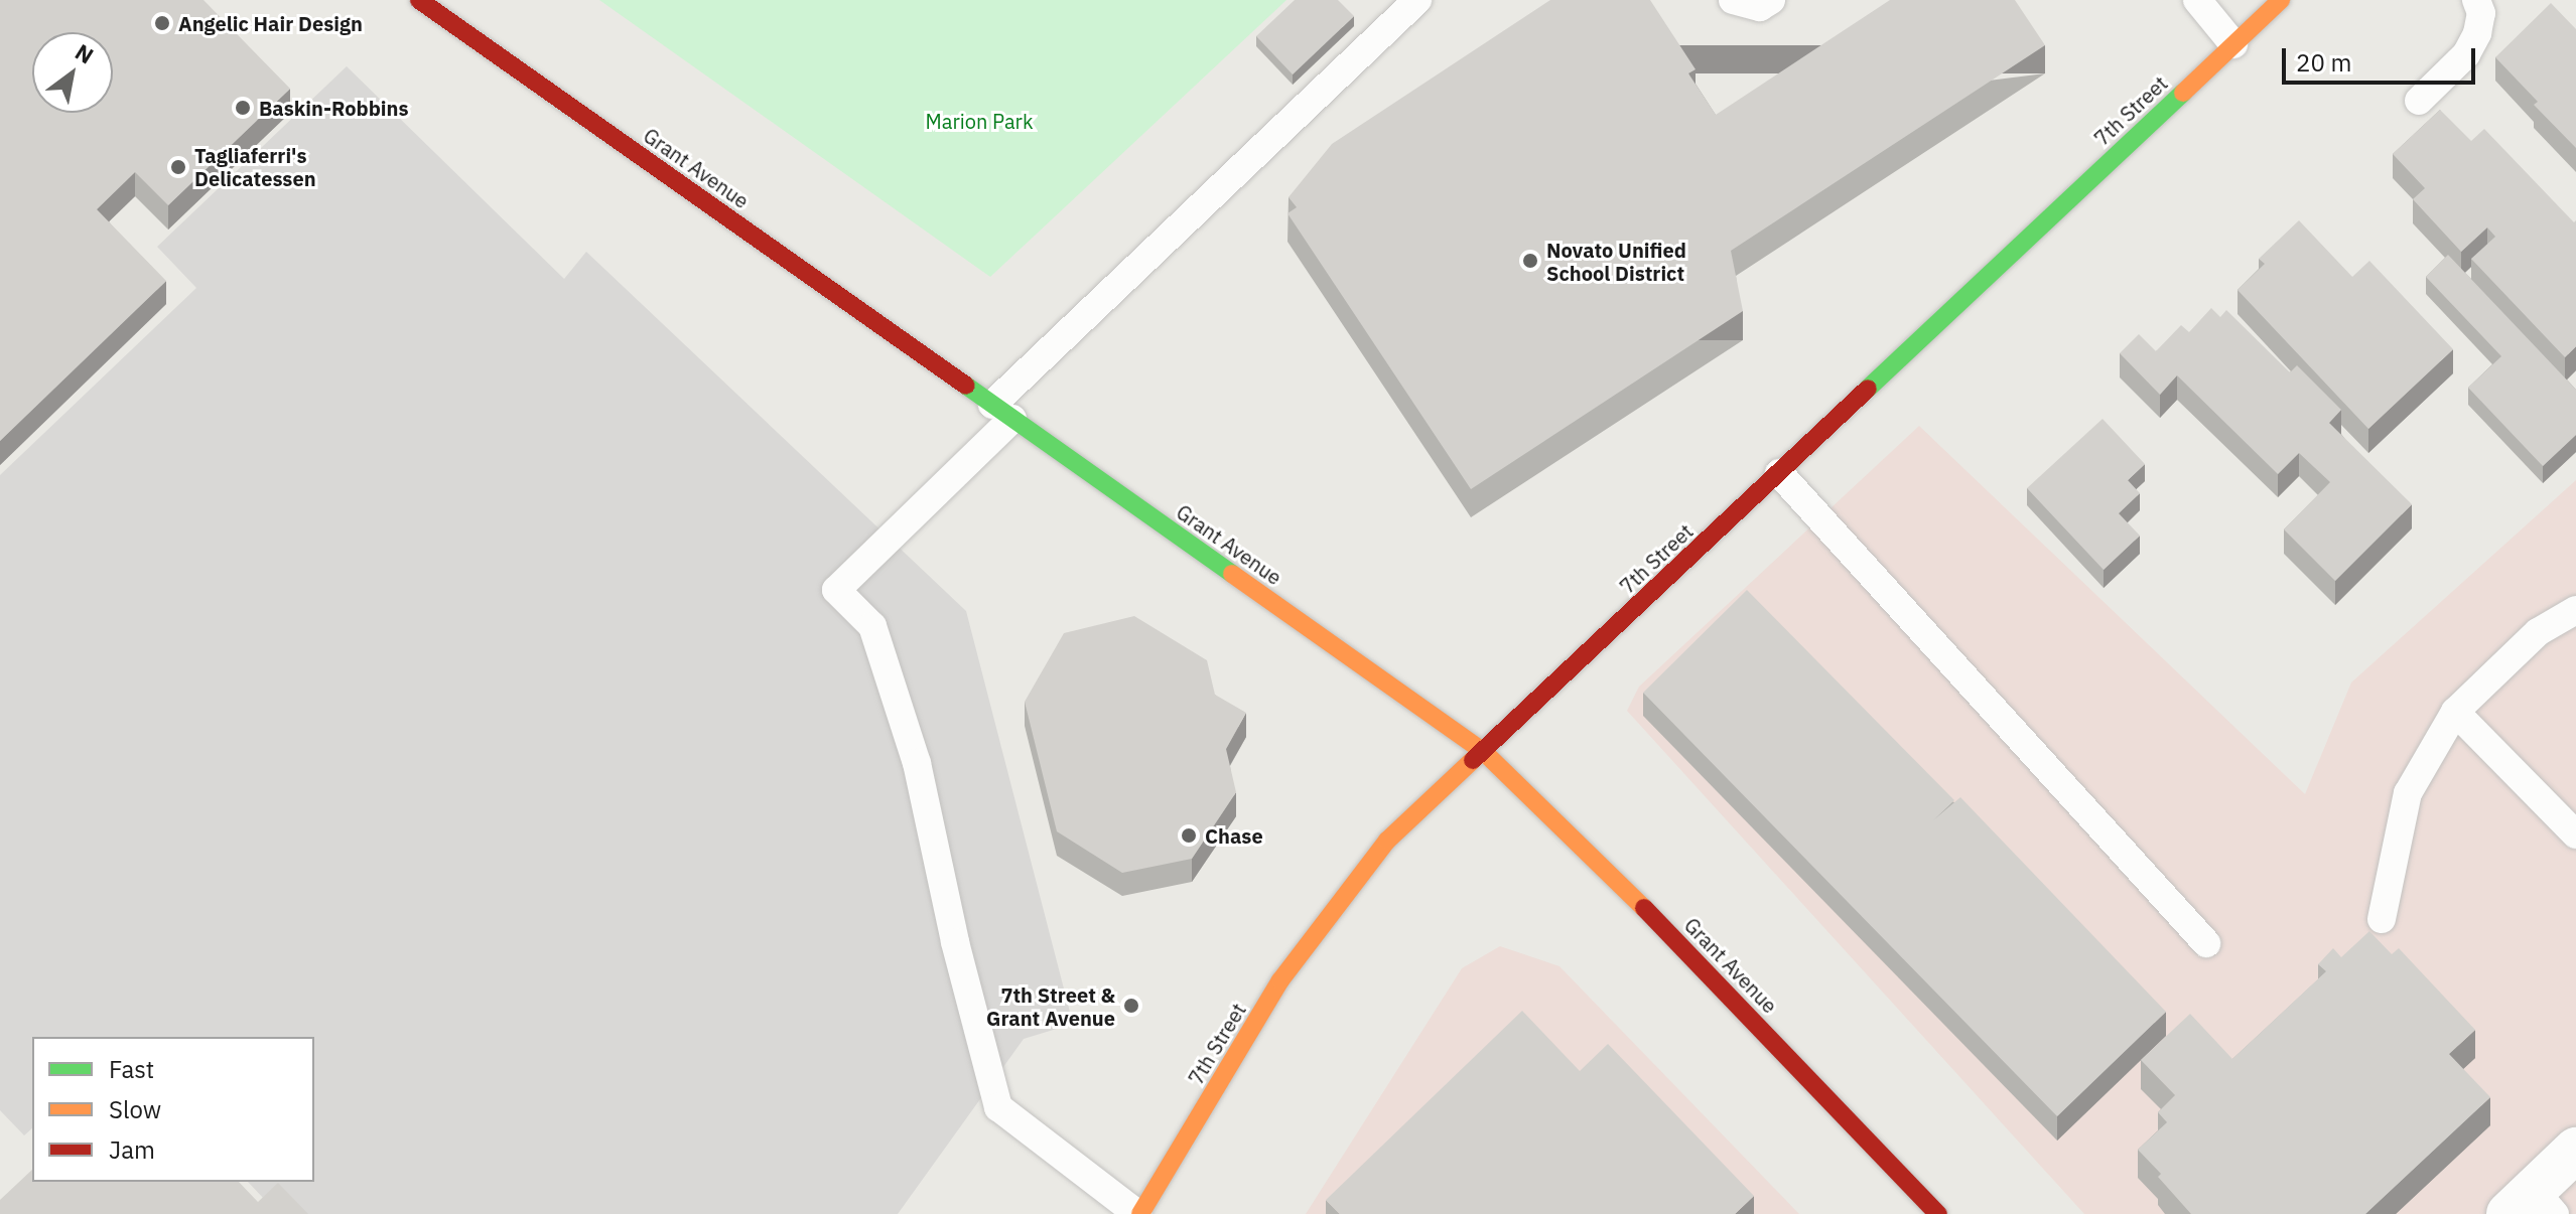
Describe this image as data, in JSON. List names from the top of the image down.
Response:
{
  "streets": {
    "street": ["7th Street", "Grant Avenue"]
  },
  "crossings": [
    ["7th Street", "Grant Avenue"]
  ],
  "parks": ["Marion Park"],
  "places": [
    "Angelic Hair Design",
    "Baskin-Robbins",
    "Tagliaferri's Delicatessen",
    "Novato Unified School District",
    "Chase",
    "7th Street & Grant Avenue"
  ],
  "legend": ["Fast", "Slow", "Jam"],
  "scale_bar": "20 m",
  "north": "top right"
}
